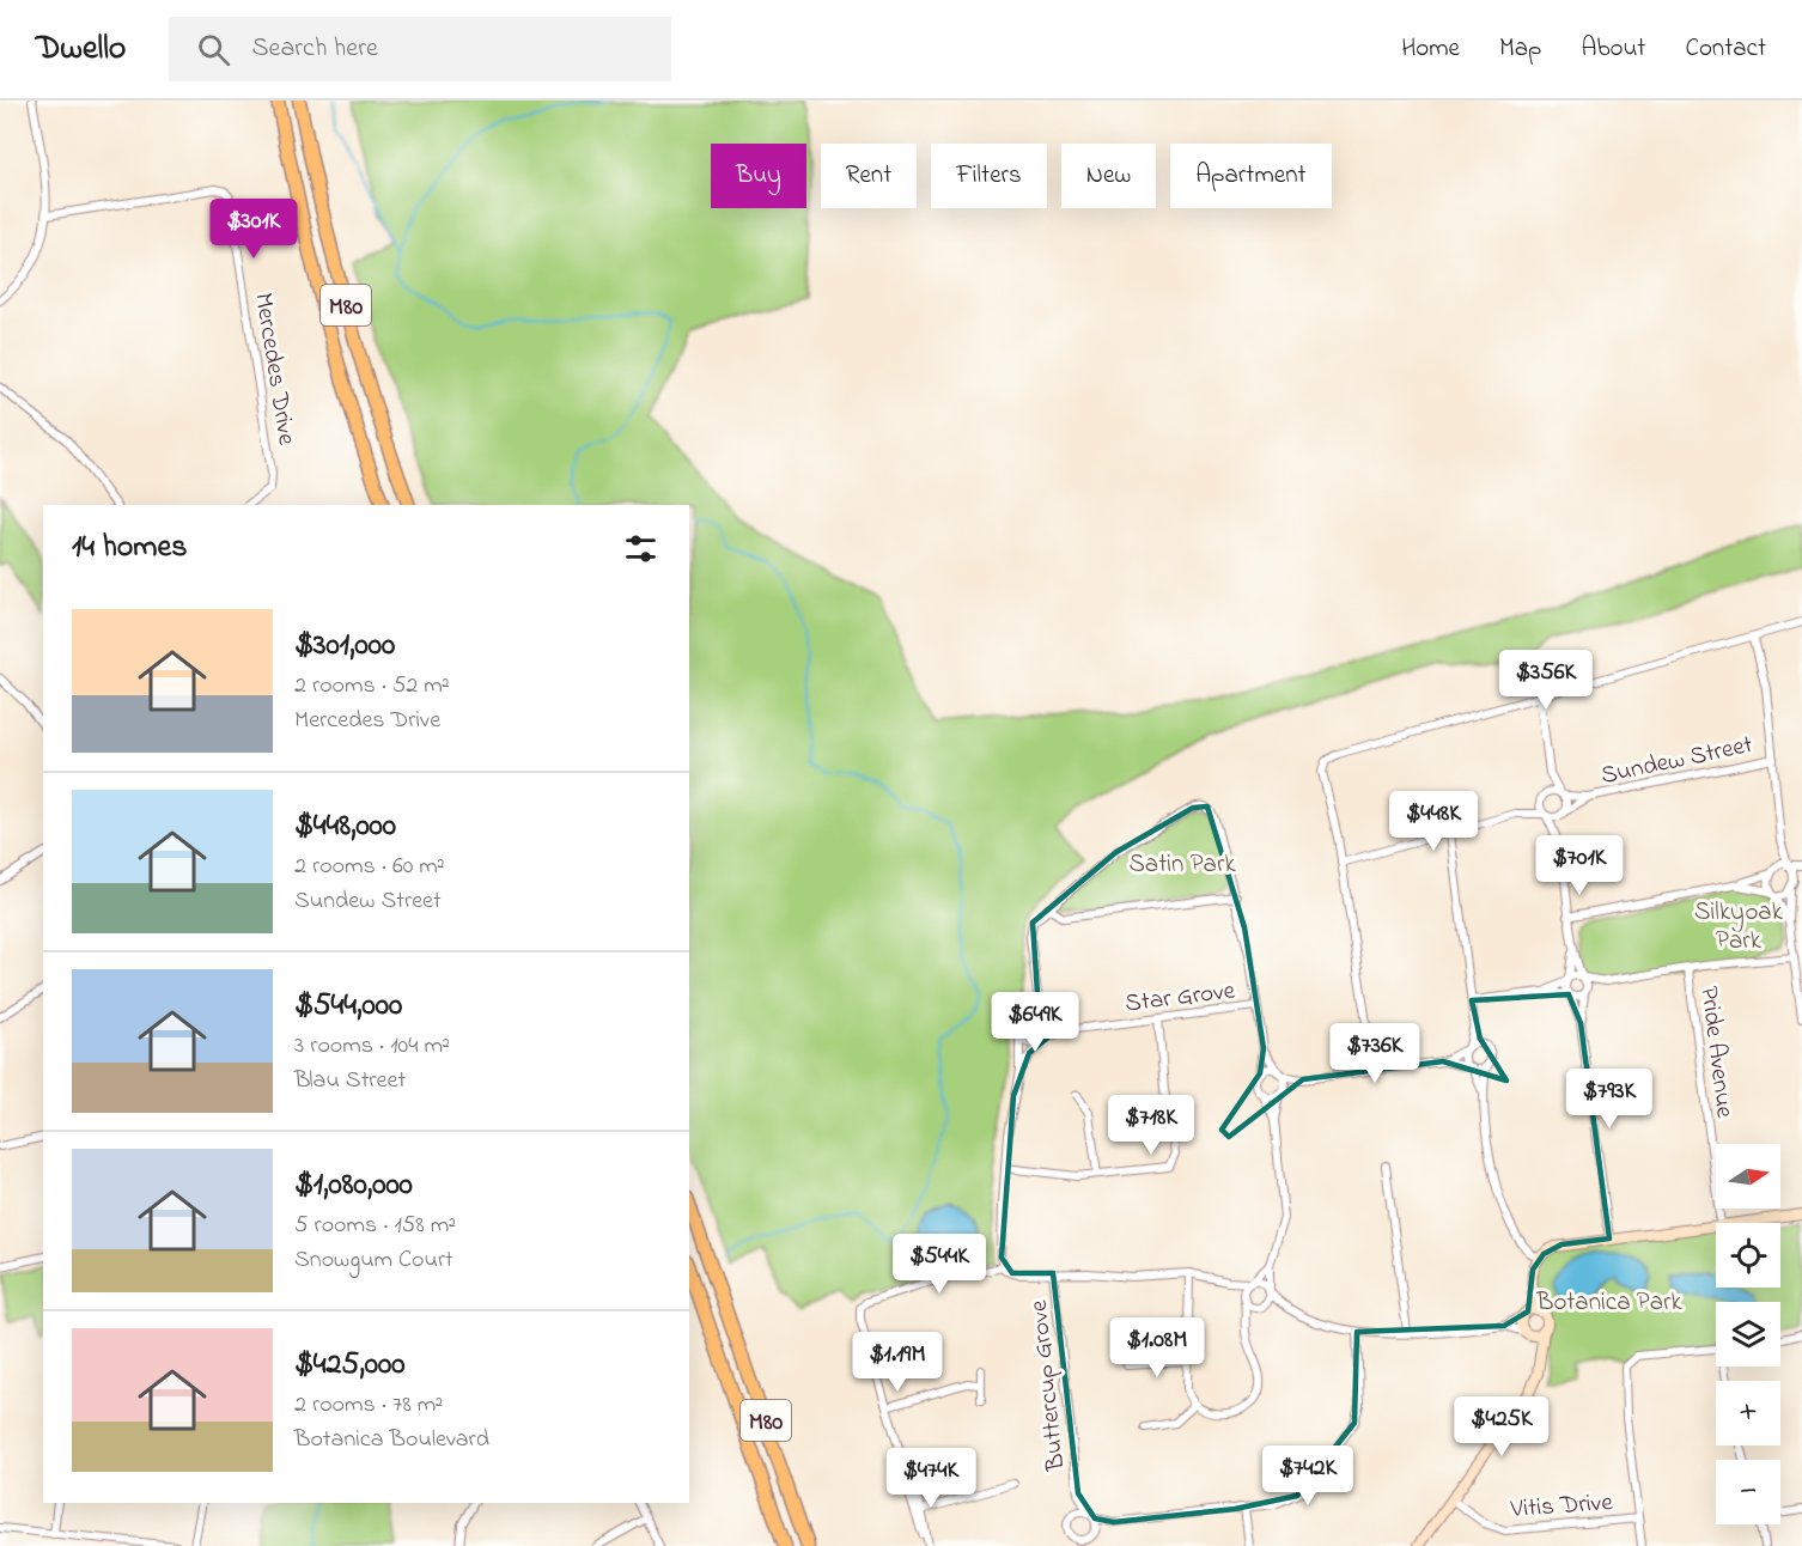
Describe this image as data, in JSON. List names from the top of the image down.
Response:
{
  "streets": {
    "highway": ["M80"],
    "street": [
      "Mercedes Drive",
      "Sundew Street",
      "Star Grove",
      "Pride Avenue",
      "Buttercup Grove",
      "Vitis Drive"
    ]
  },
  "parks": ["Satin Park", "Silkyoak Park", "Botanica Park"],
  "north": "right",
  "page": {
    "header": "Dwello",
    "search": "Search here",
    "nav": [
      "Home",
      "Map",
      "About",
      "Contact"
    ],
    "chip": [
      "Buy",
      "Rent",
      "Filters",
      "New",
      "Apartment"
    ],
    "price": [
      "$301K",
      "$356K",
      "$448K",
      "$701K",
      "$649K",
      "$736K",
      "$793K",
      "$718K",
      "$544K",
      "$1.08M",
      "$1.19M",
      "$425K",
      "$742K",
      "$474K"
    ],
    "heading": "14 homes",
    "list": [
      {
        "name": "$301,000",
        "note": "2 rooms · 52 m² · Mercedes Drive"
      },
      {
        "name": "$448,000",
        "note": "2 rooms · 60 m² · Sundew Street"
      },
      {
        "name": "$544,000",
        "note": "3 rooms · 104 m² · Blau Street"
      },
      {
        "name": "$1,080,000",
        "note": "5 rooms · 158 m² · Snowgum Court"
      },
      {
        "name": "$425,000",
        "note": "2 rooms · 78 m² · Botanica Boulevard"
      }
    ],
    "map_buttons": ["+", "−"]
  }
}
